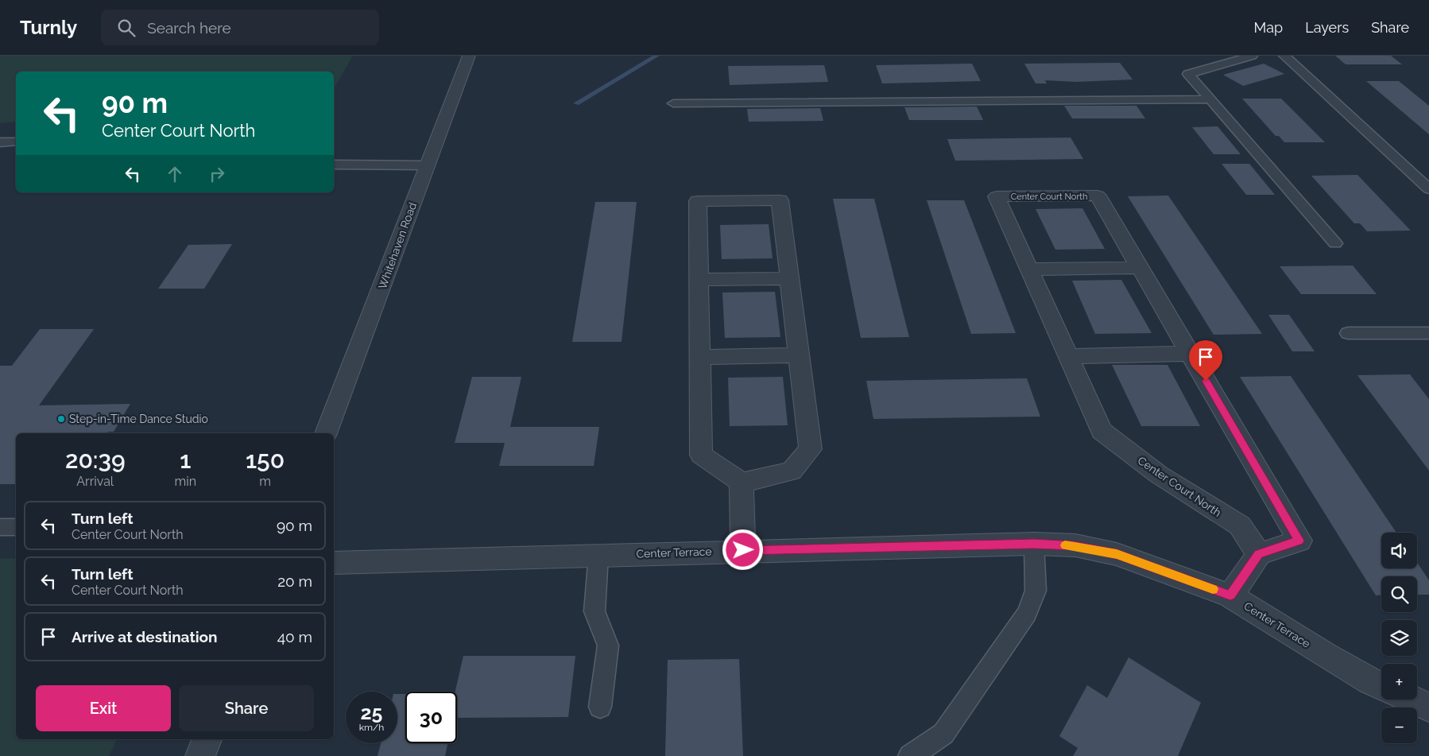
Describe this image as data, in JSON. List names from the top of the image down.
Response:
{
  "streets": {
    "street": ["Center Court North", "Whitehaven Road", "Center Terrace"]
  },
  "places": ["Step-in-Time Dance Studio"],
  "page": {
    "header": "Turnly",
    "search": "Search here",
    "nav": ["Map", "Layers", "Share"],
    "turn": ["90 m", "Center Court North"],
    "eta": [
      "20:39",
      "Arrival",
      "1",
      "min",
      "150",
      "m"
    ],
    "list": [
      {
        "name": "Turn left",
        "note": "Center Court North",
        "value": "90 m"
      },
      {
        "name": "Turn left",
        "note": "Center Court North",
        "value": "20 m"
      },
      {
        "name": "Arrive at destination",
        "value": "40 m"
      }
    ],
    "map_buttons": ["+", "−"],
    "buttons": ["Exit", "Share"],
    "speed": "25 km/h",
    "limit": "30"
  }
}
